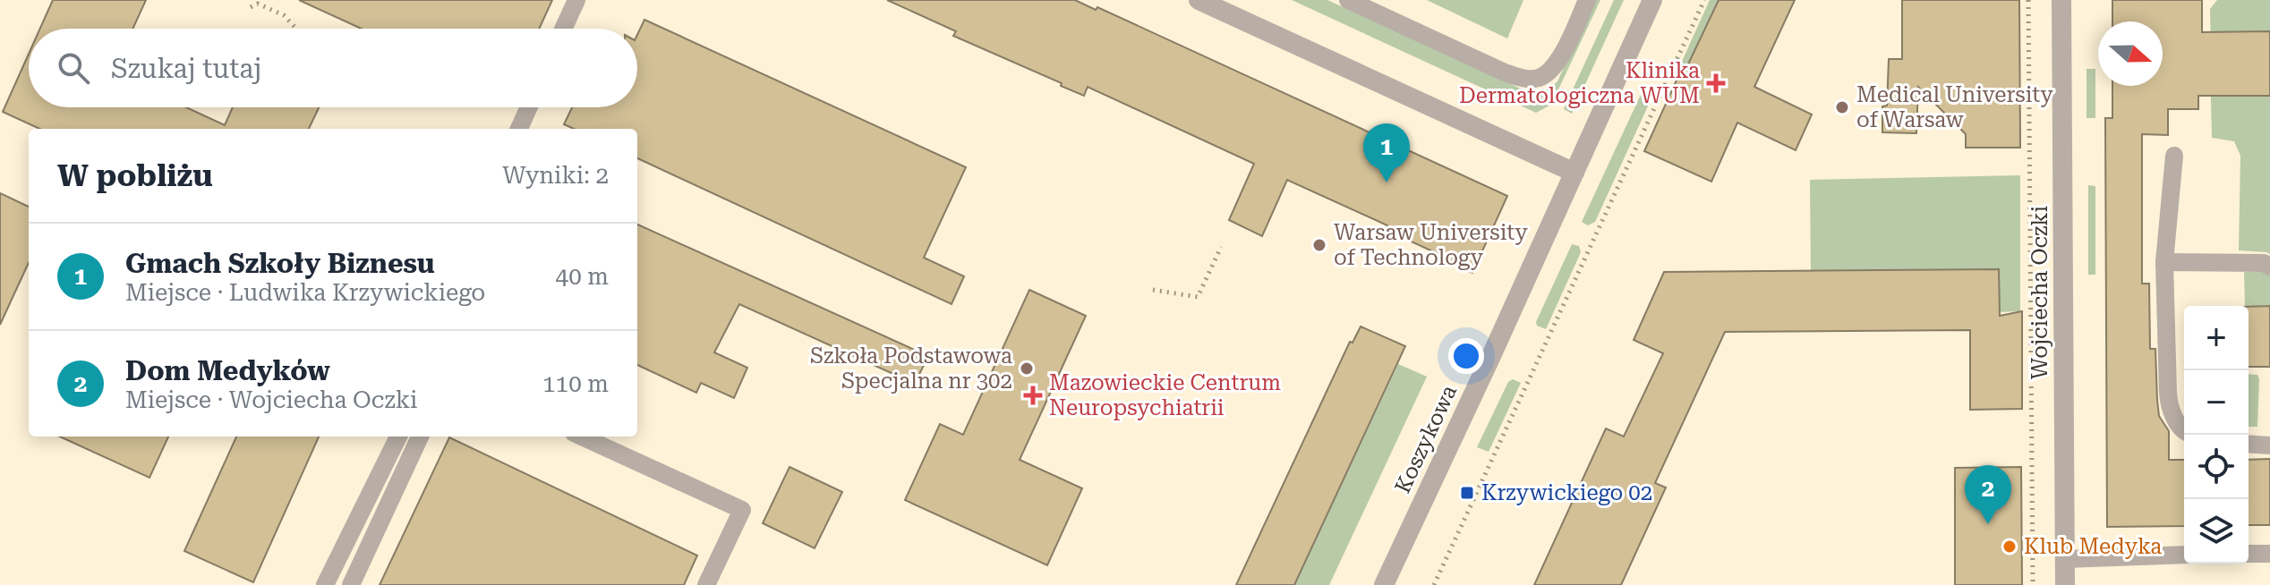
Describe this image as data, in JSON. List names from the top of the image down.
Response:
{
  "streets": {
    "street": ["Wojciecha Oczki", "Koszykowa"]
  },
  "places": {
    "health": ["Klinika Dermatologiczna WUM", "Mazowieckie Centrum Neuropsychiatrii"],
    "other": [
      "Medical University of Warsaw",
      "Warsaw University of Technology",
      "Szkoła Podstawowa Specjalna nr 302",
      "Klub Medyka"
    ],
    "transit": ["Krzywickiego 02"]
  },
  "north": "right",
  "page": {
    "search": "Szukaj tutaj",
    "pins": ["1", "2"],
    "heading": ["W pobliżu", "Wyniki: 2"],
    "list": [
      {
        "mark": "1",
        "name": "Gmach Szkoły Biznesu",
        "note": "Miejsce · Ludwika Krzywickiego",
        "value": "40 m"
      },
      {
        "mark": "2",
        "name": "Dom Medyków",
        "note": "Miejsce · Wojciecha Oczki",
        "value": "110 m"
      }
    ],
    "map_buttons": ["+", "−"]
  }
}
